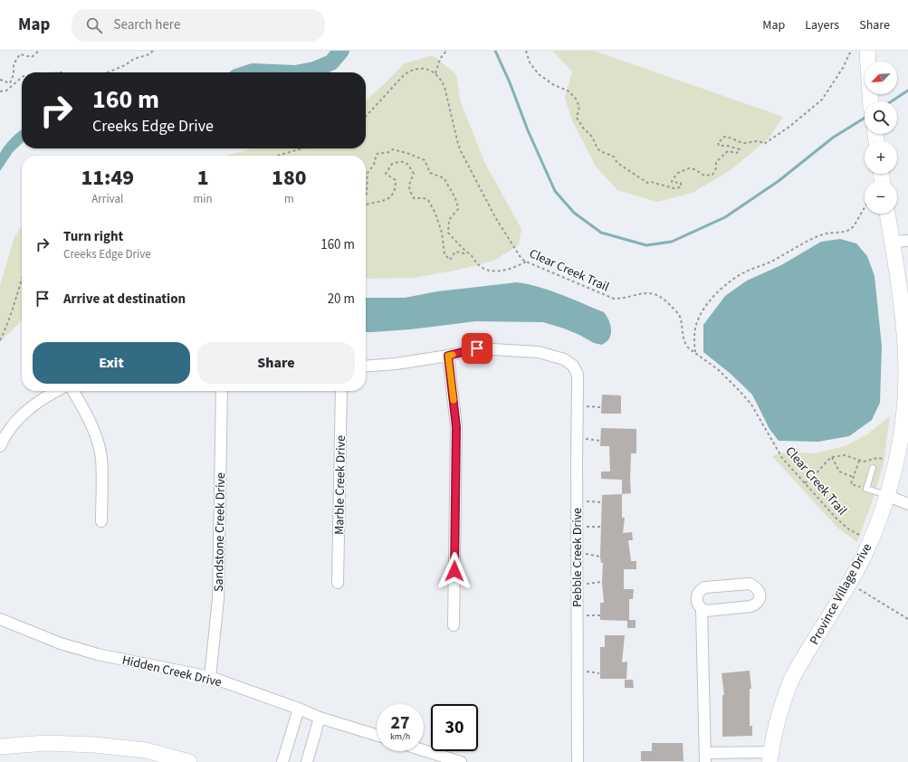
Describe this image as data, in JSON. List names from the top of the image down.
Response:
{
  "streets": {
    "street": [
      "Marble Creek Drive",
      "Sandstone Creek Drive",
      "Pebble Creek Drive",
      "Province Village Drive",
      "Hidden Creek Drive"
    ],
    "path": ["Clear Creek Trail"]
  },
  "crossings": [
    ["Clear Creek Trail", "Province Village Drive"],
    ["Sandstone Creek Drive", "Hidden Creek Drive"]
  ],
  "north": "bottom left",
  "page": {
    "header": "Map",
    "search": "Search here",
    "nav": ["Map", "Layers", "Share"],
    "map_buttons": ["+", "−"],
    "turn": ["160 m", "Creeks Edge Drive"],
    "eta": [
      "11:49",
      "Arrival",
      "1",
      "min",
      "180",
      "m"
    ],
    "list": [
      {
        "name": "Turn right",
        "note": "Creeks Edge Drive",
        "value": "160 m"
      },
      {
        "name": "Arrive at destination",
        "value": "20 m"
      }
    ],
    "buttons": ["Exit", "Share"],
    "speed": "27 km/h",
    "limit": "30"
  }
}
